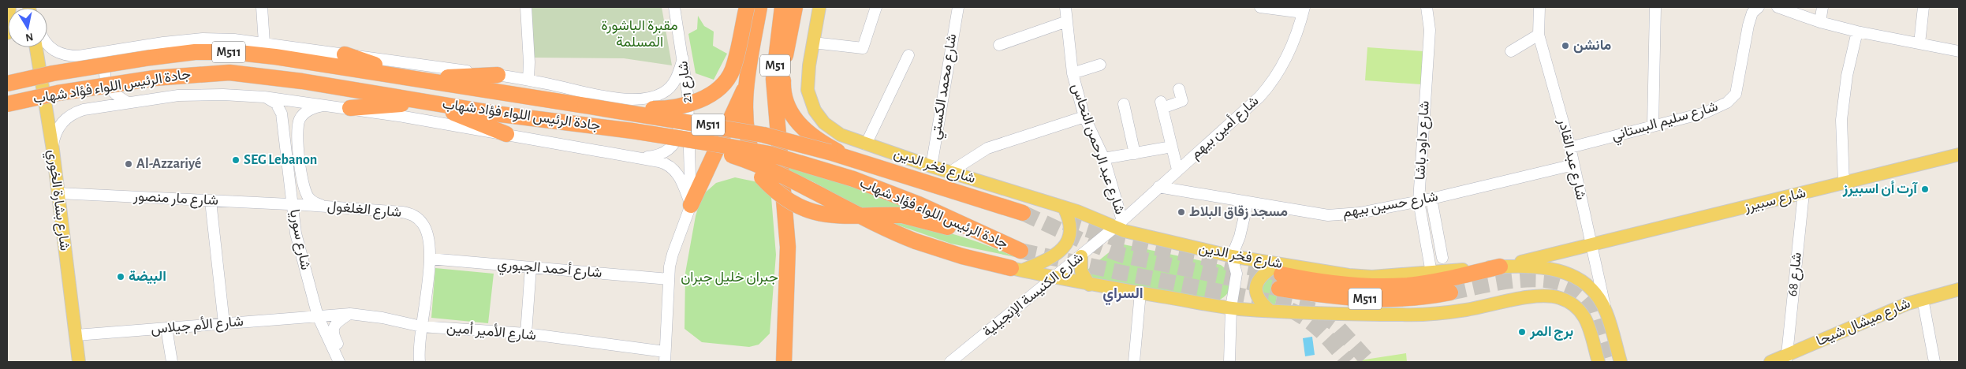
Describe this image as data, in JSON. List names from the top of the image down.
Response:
{
  "streets": {
    "highway": ["M511", "M51", "جادة الرئيس اللواء فؤاد شهاب"],
    "main road": [
      "شارع فخر الدين",
      "شارع بشارة الخوري",
      "شارع سبيرز",
      "شارع ميشال شيحا"
    ],
    "street": [
      "شارع 21",
      "شارع محمد الكستي",
      "شارع سليم البستاني",
      "شارع أمين بيهم",
      "شارع داود باشا",
      "شارع عبد الرحمن النحاس",
      "شارع عبد القادر",
      "شارع مار منصور",
      "شارع حسين بيهم",
      "شارع الغلغول",
      "شارع سوريا",
      "شارع أحمد الجبوري",
      "شارع 68",
      "شارع الكنيسة الإنجيلية",
      "شارع الأم جيلاس",
      "شارع الأمير أمين"
    ]
  },
  "crossings": [
    ["M511", "شارع فخر الدين"],
    ["M51", "جادة الرئيس اللواء فؤاد شهاب"],
    ["شارع محمد الكستي", "شارع فخر الدين"],
    ["شارع سليم البستاني", "شارع عبد القادر"],
    ["شارع أمين بيهم", "شارع عبد الرحمن النحاس"],
    ["شارع أمين بيهم", "شارع فخر الدين"],
    ["شارع أمين بيهم", "شارع حسين بيهم"],
    ["شارع أمين بيهم", "شارع الكنيسة الإنجيلية"],
    ["شارع داود باشا", "شارع فخر الدين"],
    ["شارع داود باشا", "شارع حسين بيهم"],
    ["شارع عبد الرحمن النحاس", "شارع فخر الدين"],
    ["شارع عبد الرحمن النحاس", "شارع الكنيسة الإنجيلية"],
    ["شارع عبد القادر", "شارع فخر الدين"],
    ["شارع عبد القادر", "شارع سبيرز"],
    ["شارع عبد القادر", "شارع حسين بيهم"],
    ["شارع فخر الدين", "شارع الكنيسة الإنجيلية"],
    ["شارع مار منصور", "شارع بشارة الخوري"],
    ["شارع مار منصور", "شارع الغلغول"],
    ["شارع مار منصور", "شارع سوريا"],
    ["شارع بشارة الخوري", "شارع الأم جيلاس"],
    ["شارع سبيرز", "شارع 68"],
    ["شارع الغلغول", "شارع سوريا"],
    ["شارع الغلغول", "شارع أحمد الجبوري"],
    ["شارع الغلغول", "شارع الأمير أمين"],
    ["شارع سوريا", "شارع الأم جيلاس"],
    ["شارع سوريا", "شارع الأمير أمين"],
    ["شارع 68", "شارع ميشال شيحا"],
    ["شارع الأم جيلاس", "شارع الأمير أمين"]
  ],
  "districts": ["السراي"],
  "parks": ["مقبرة الباشورة المسلمة", "جبران خليل جبران"],
  "places": [
    "مانشن",
    "SEG Lebanon",
    "Al-Azzariyé",
    "آرت أن اسبيرز",
    "مسجد زقاق البلاط",
    "البيضة",
    "برج المر"
  ],
  "north": "bottom"
}
